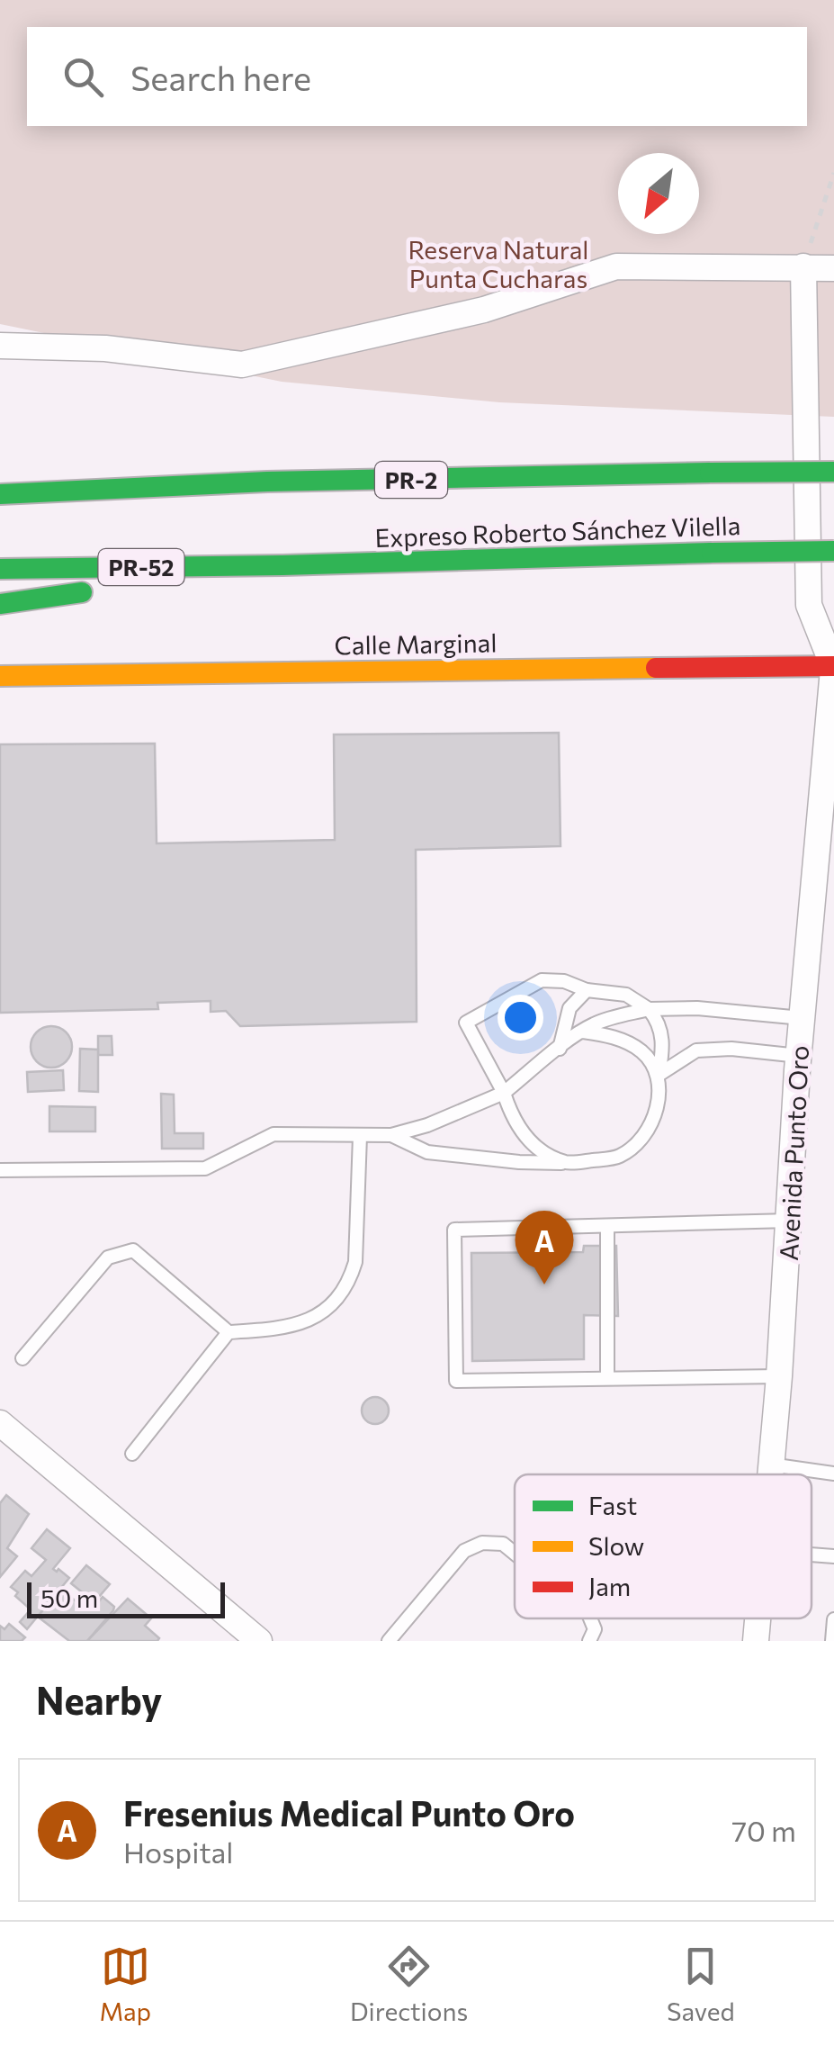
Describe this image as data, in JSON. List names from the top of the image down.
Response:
{
  "streets": {
    "main road": [
      "PR-2",
      "Expreso Roberto Sánchez Vilella",
      "PR-52",
      "Calle Marginal"
    ],
    "street": ["Avenida Punto Oro"]
  },
  "crossings": [
    ["PR-2", "Expreso Roberto Sánchez Vilella"],
    ["Expreso Roberto Sánchez Vilella", "PR-52"],
    ["Calle Marginal", "Avenida Punto Oro"]
  ],
  "parks": ["Reserva Natural Punta Cucharas"],
  "legend": ["Fast", "Slow", "Jam"],
  "scale_bar": "50 m",
  "north": "bottom left",
  "page": {
    "search": "Search here",
    "pins": "A",
    "scale": "50 m",
    "heading": "Nearby",
    "list": [
      {
        "mark": "A",
        "name": "Fresenius Medical Punto Oro",
        "note": "Hospital",
        "value": "70 m"
      }
    ],
    "nav": ["Map", "Directions", "Saved"]
  }
}
